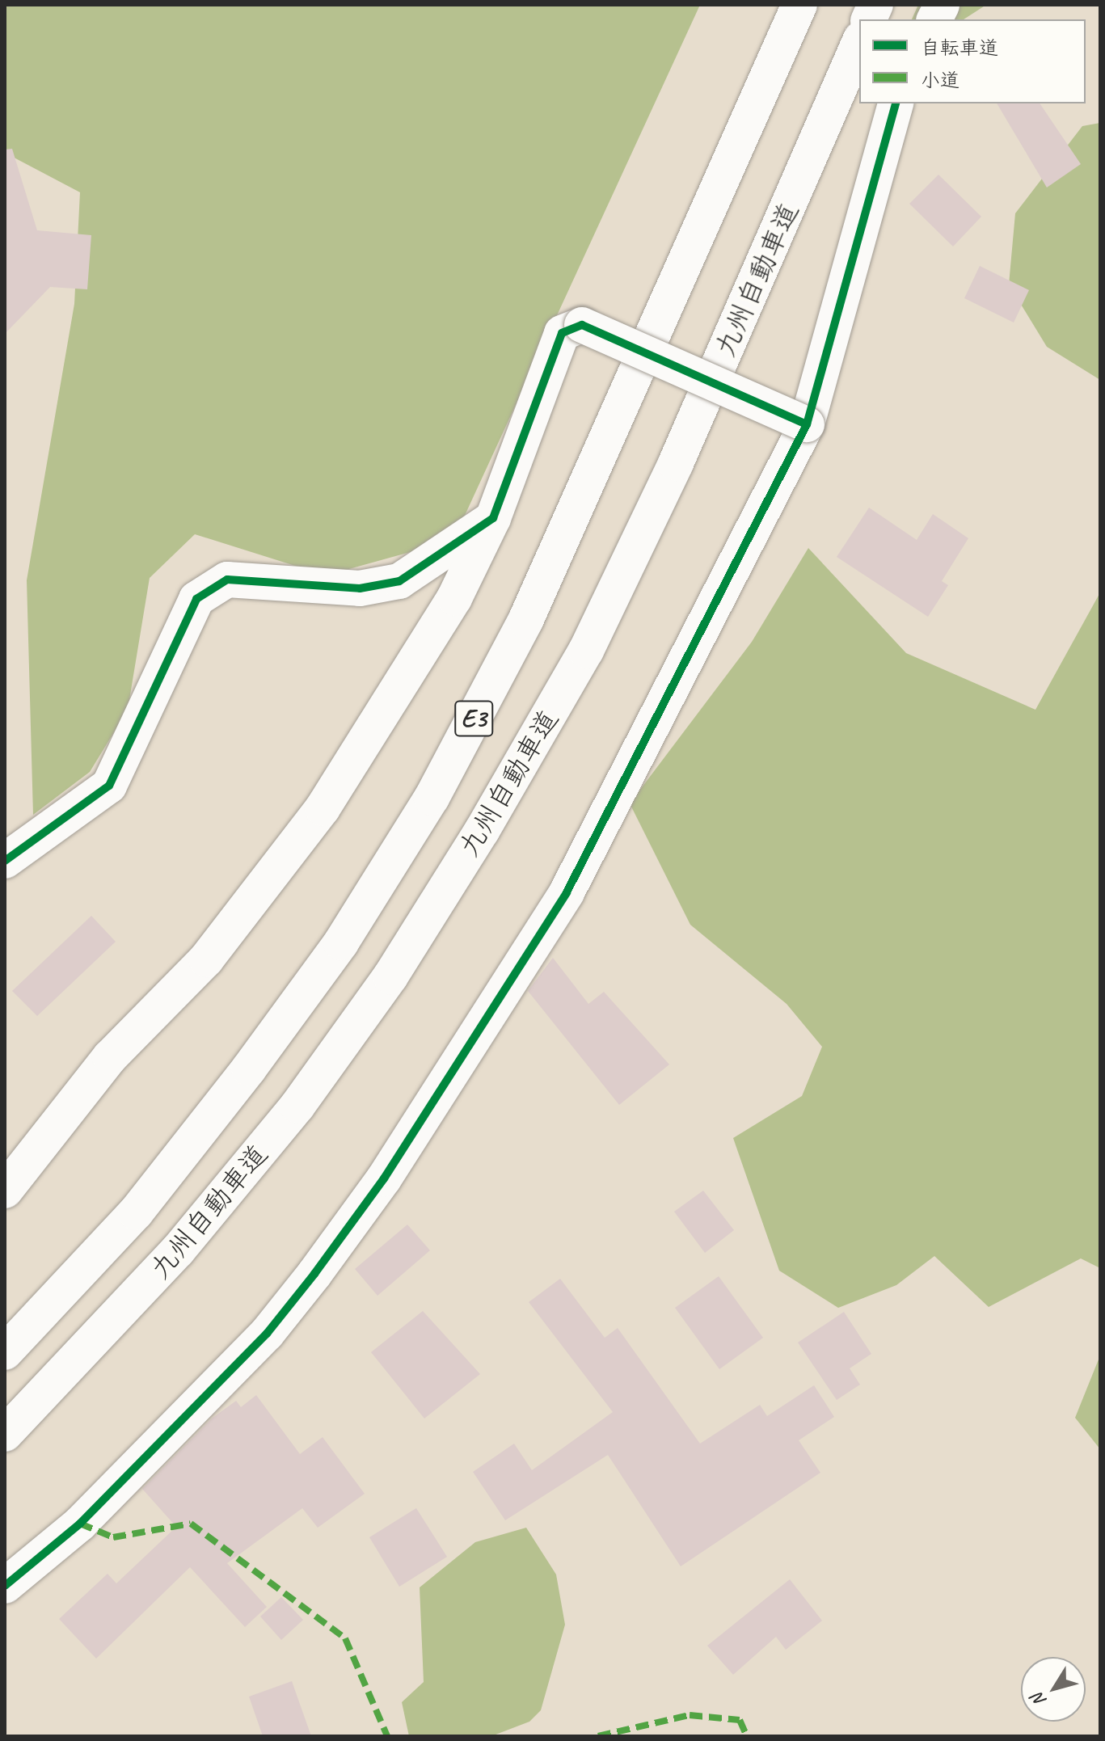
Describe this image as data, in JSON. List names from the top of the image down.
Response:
{
  "streets": {
    "main road": ["九州自動車道", "E3"]
  },
  "legend": ["自転車道", "小道"],
  "north": "bottom left"
}
